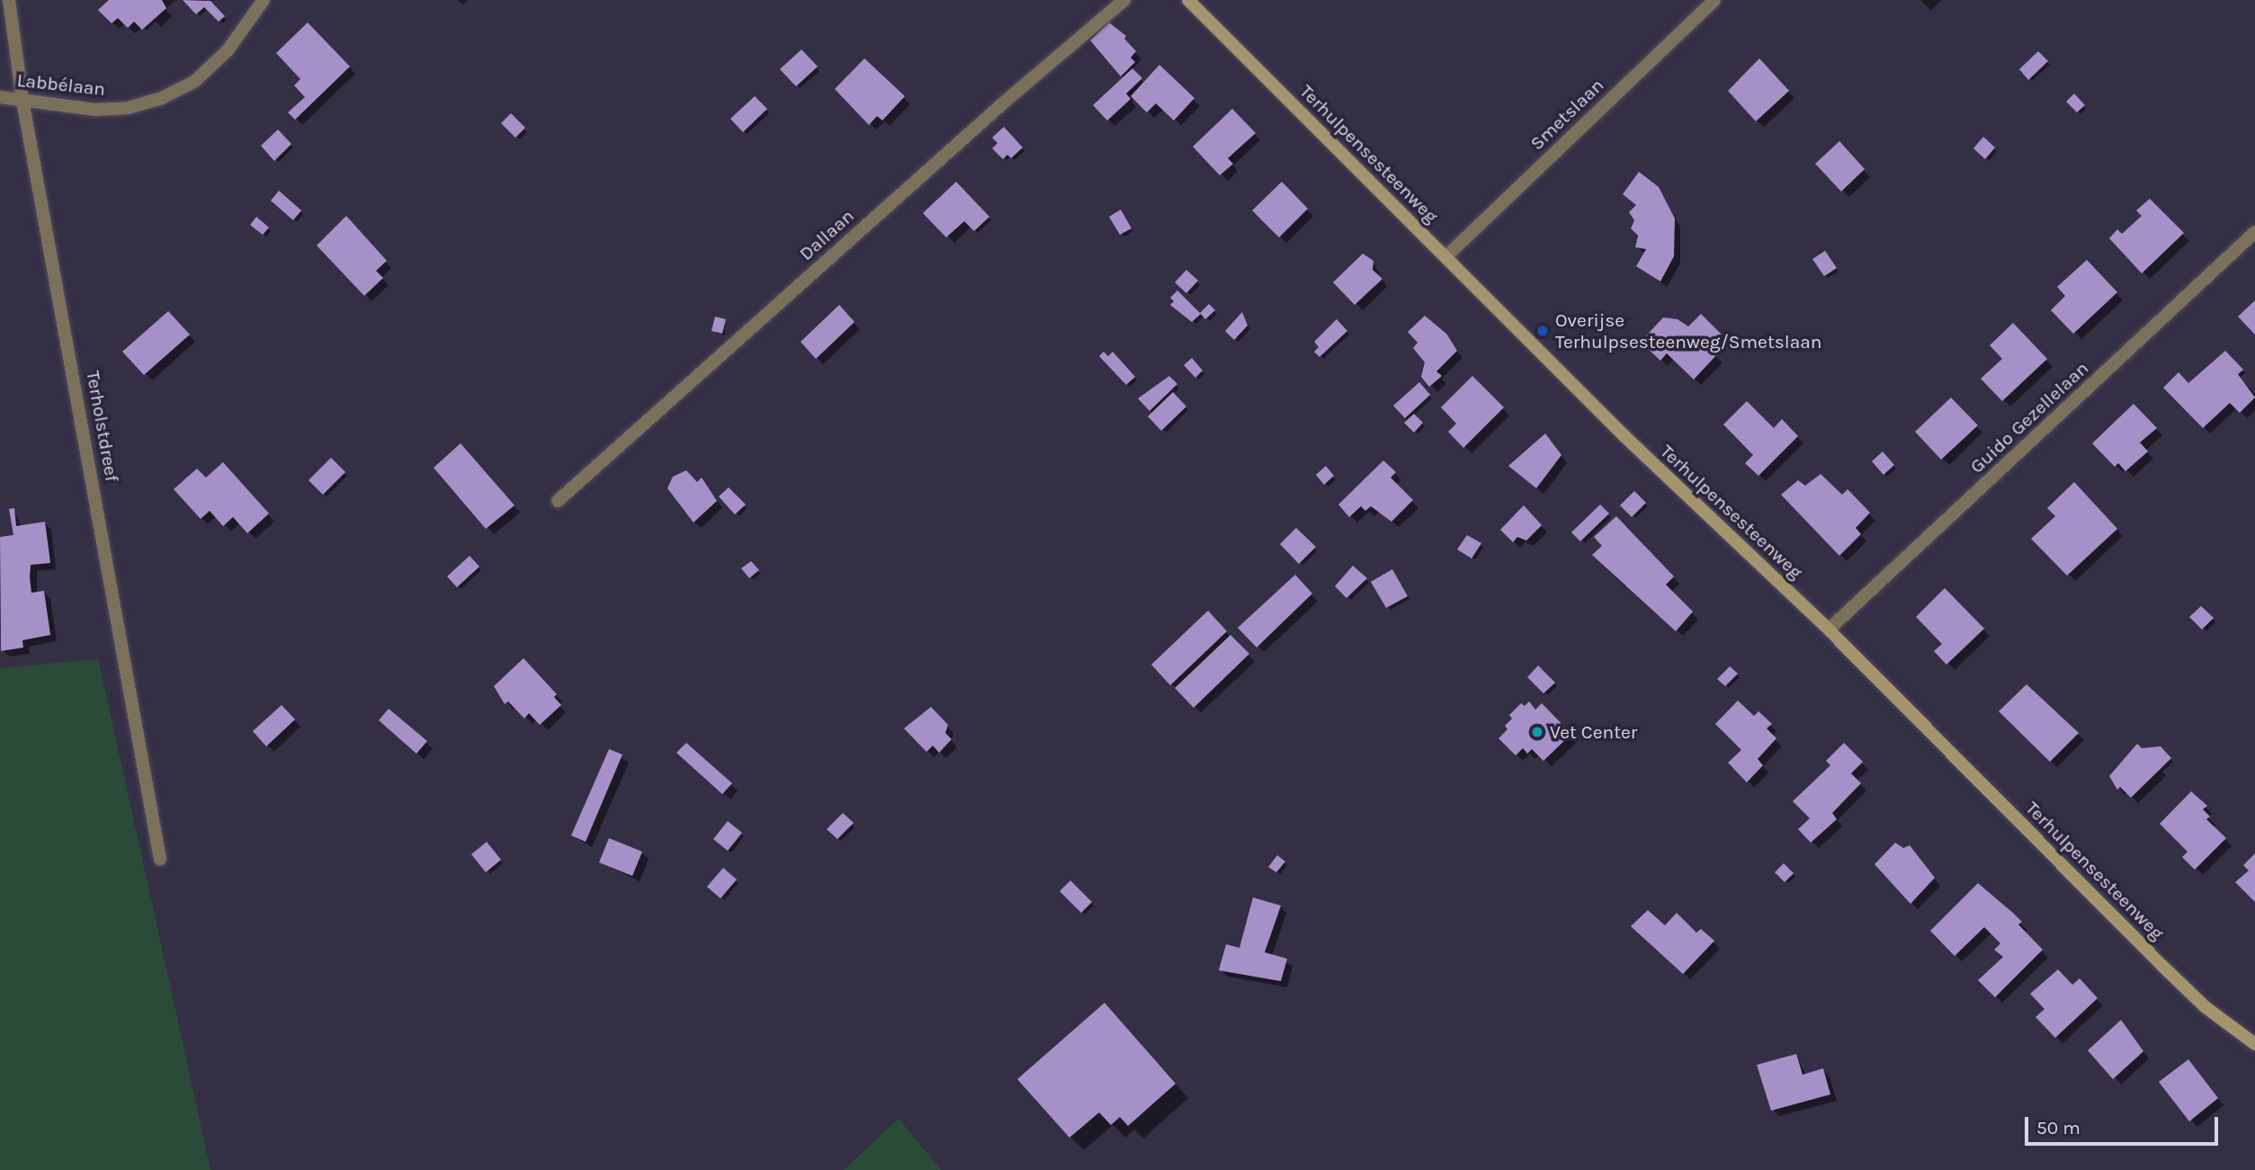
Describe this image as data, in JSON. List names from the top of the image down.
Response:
{
  "streets": {
    "main road": ["Terhulpensesteenweg"],
    "street": [
      "Labbélaan",
      "Smetslaan",
      "Dallaan",
      "Guido Gezellelaan",
      "Terholstdreef"
    ]
  },
  "crossings": [
    ["Labbélaan", "Terholstdreef"],
    ["Smetslaan", "Terhulpensesteenweg"],
    ["Terhulpensesteenweg", "Guido Gezellelaan"]
  ],
  "places": ["Overijse Terhulpsesteenweg/Smetslaan", "Vet Center"],
  "scale_bar": "50 m"
}
